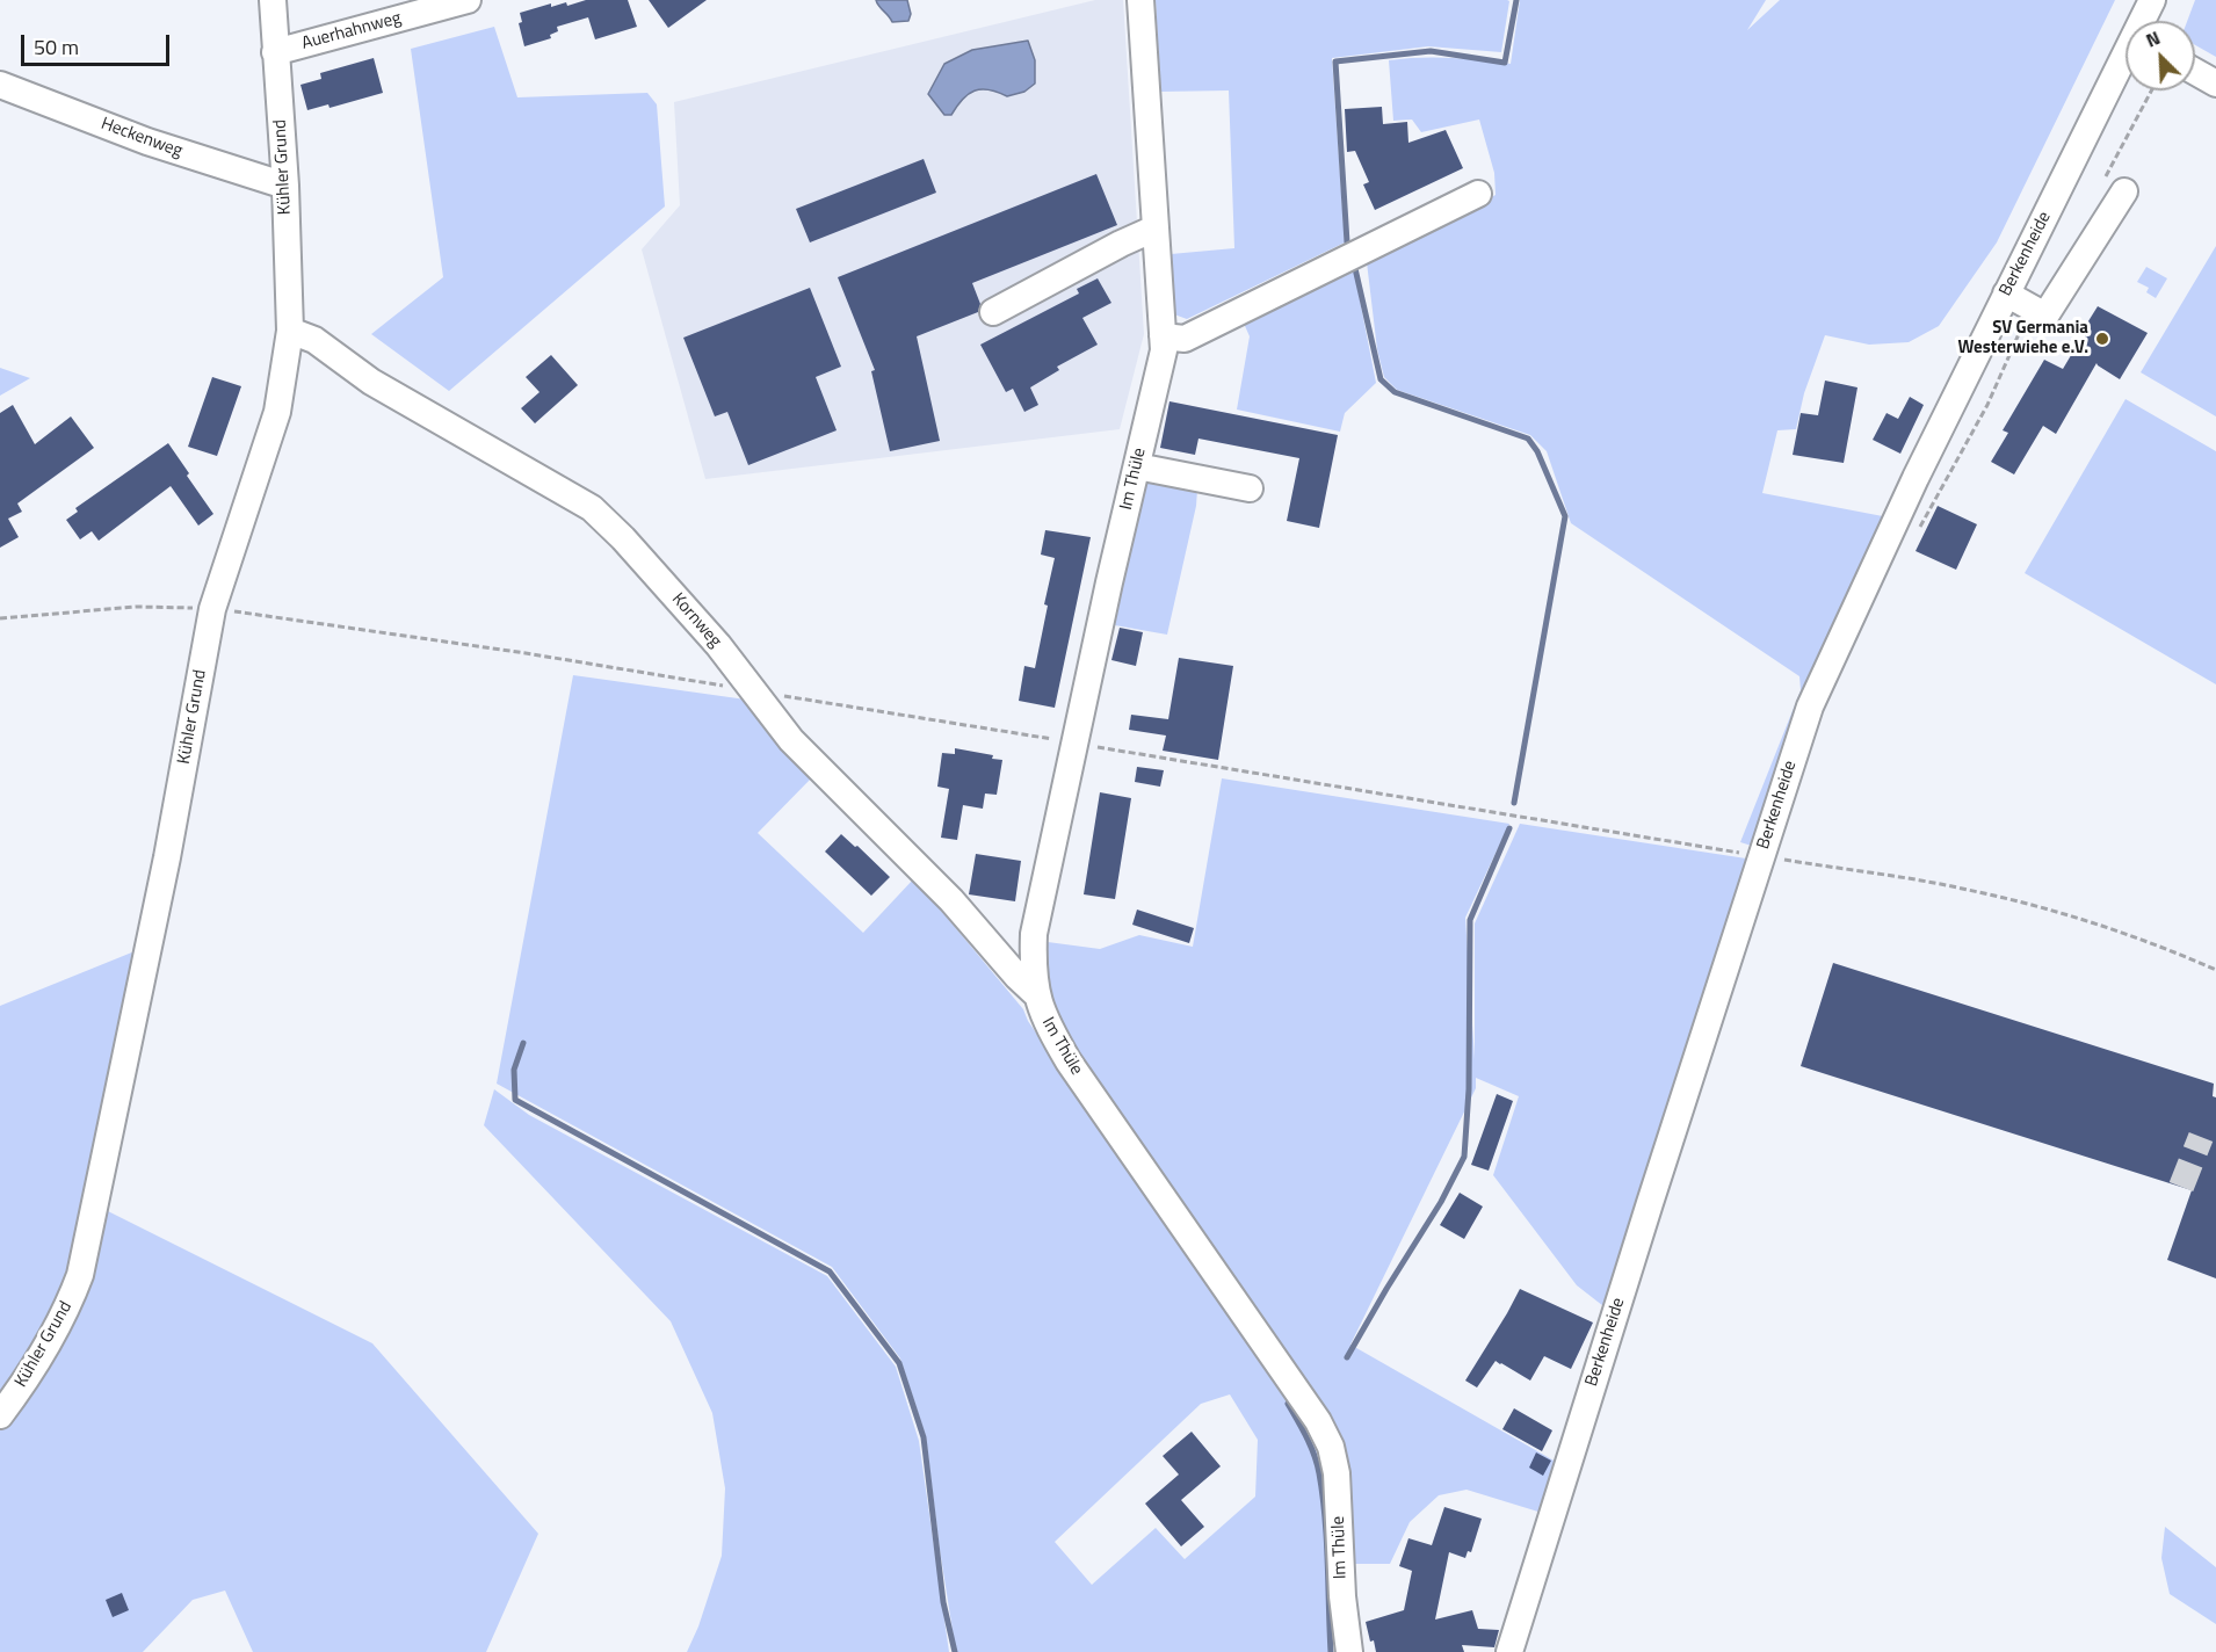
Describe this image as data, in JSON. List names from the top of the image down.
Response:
{
  "streets": {
    "street": [
      "Auerhahnweg",
      "Heckenweg",
      "Kühler Grund",
      "Berkenheide",
      "Im Thüle",
      "Kornweg"
    ]
  },
  "crossings": [
    ["Auerhahnweg", "Kühler Grund"],
    ["Heckenweg", "Kühler Grund"],
    ["Kühler Grund", "Kornweg"],
    ["Im Thüle", "Kornweg"]
  ],
  "places": ["SV Germania Westerwiehe e.V."],
  "scale_bar": "50 m",
  "north": "top left"
}
